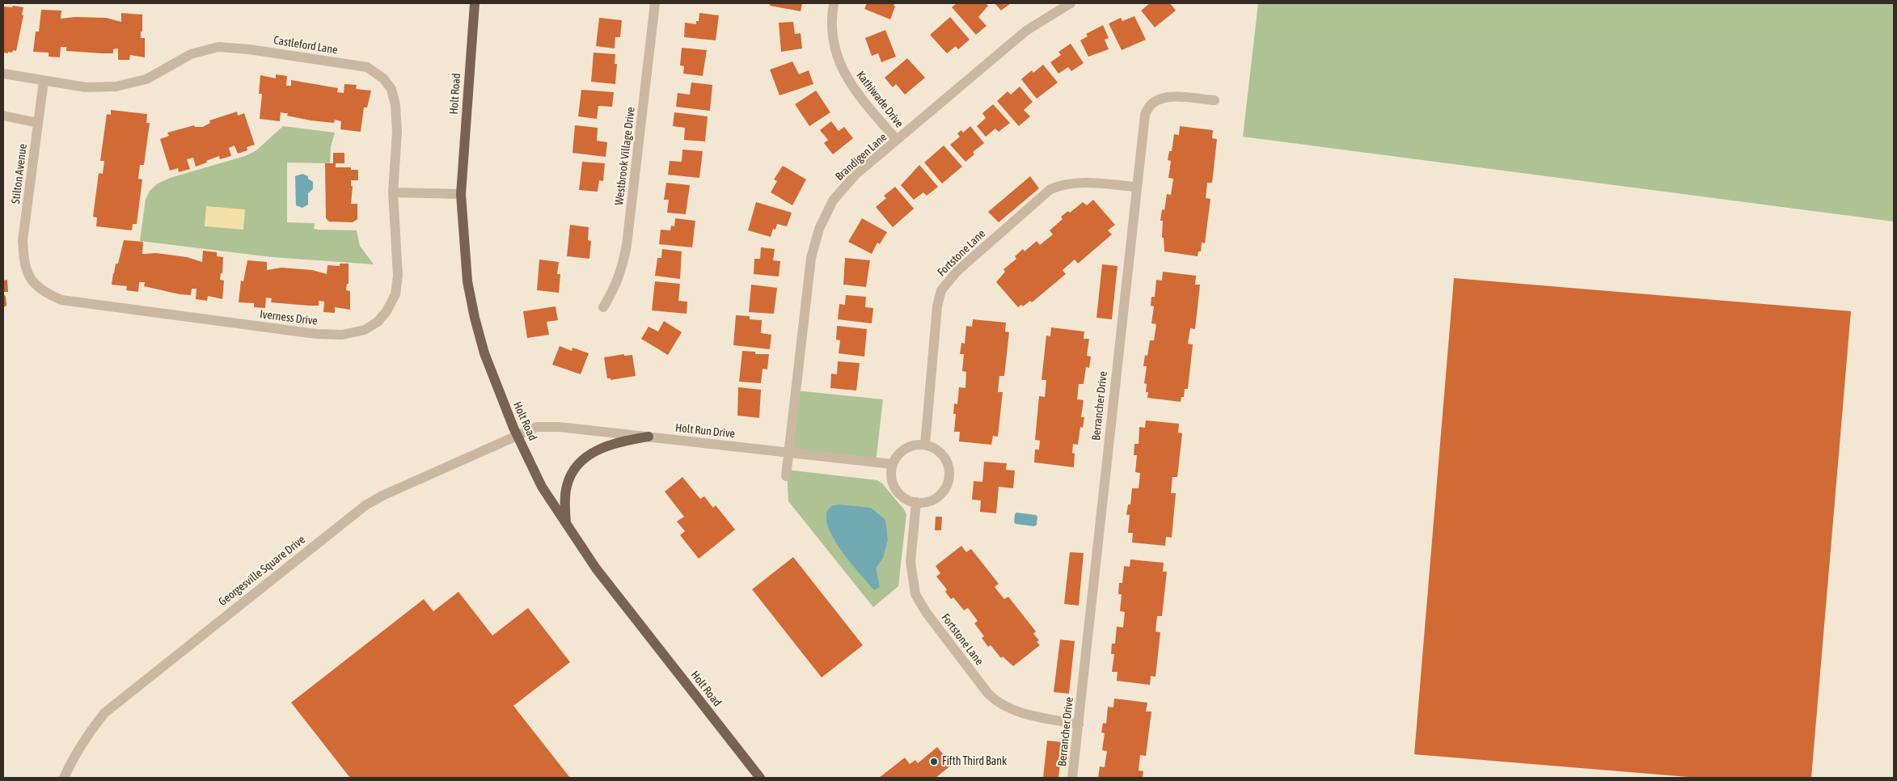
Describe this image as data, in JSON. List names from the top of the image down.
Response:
{
  "streets": {
    "main road": ["Holt Road"],
    "street": [
      "Castleford Lane",
      "Kathiwade Drive",
      "Westbrook Village Drive",
      "Brandigen Lane",
      "Stilton Avenue",
      "Fortstone Lane",
      "Iverness Drive",
      "Berrancher Drive",
      "Holt Run Drive",
      "Georgesville Square Drive"
    ]
  },
  "crossings": [
    ["Castleford Lane", "Stilton Avenue"],
    ["Castleford Lane", "Iverness Drive"],
    ["Holt Road", "Holt Run Drive"],
    ["Holt Road", "Georgesville Square Drive"],
    ["Kathiwade Drive", "Brandigen Lane"],
    ["Brandigen Lane", "Holt Run Drive"],
    ["Stilton Avenue", "Iverness Drive"],
    ["Fortstone Lane", "Berrancher Drive"],
    ["Fortstone Lane", "Holt Run Drive"],
    ["Holt Run Drive", "Georgesville Square Drive"]
  ],
  "places": ["Fifth Third Bank"]
}
